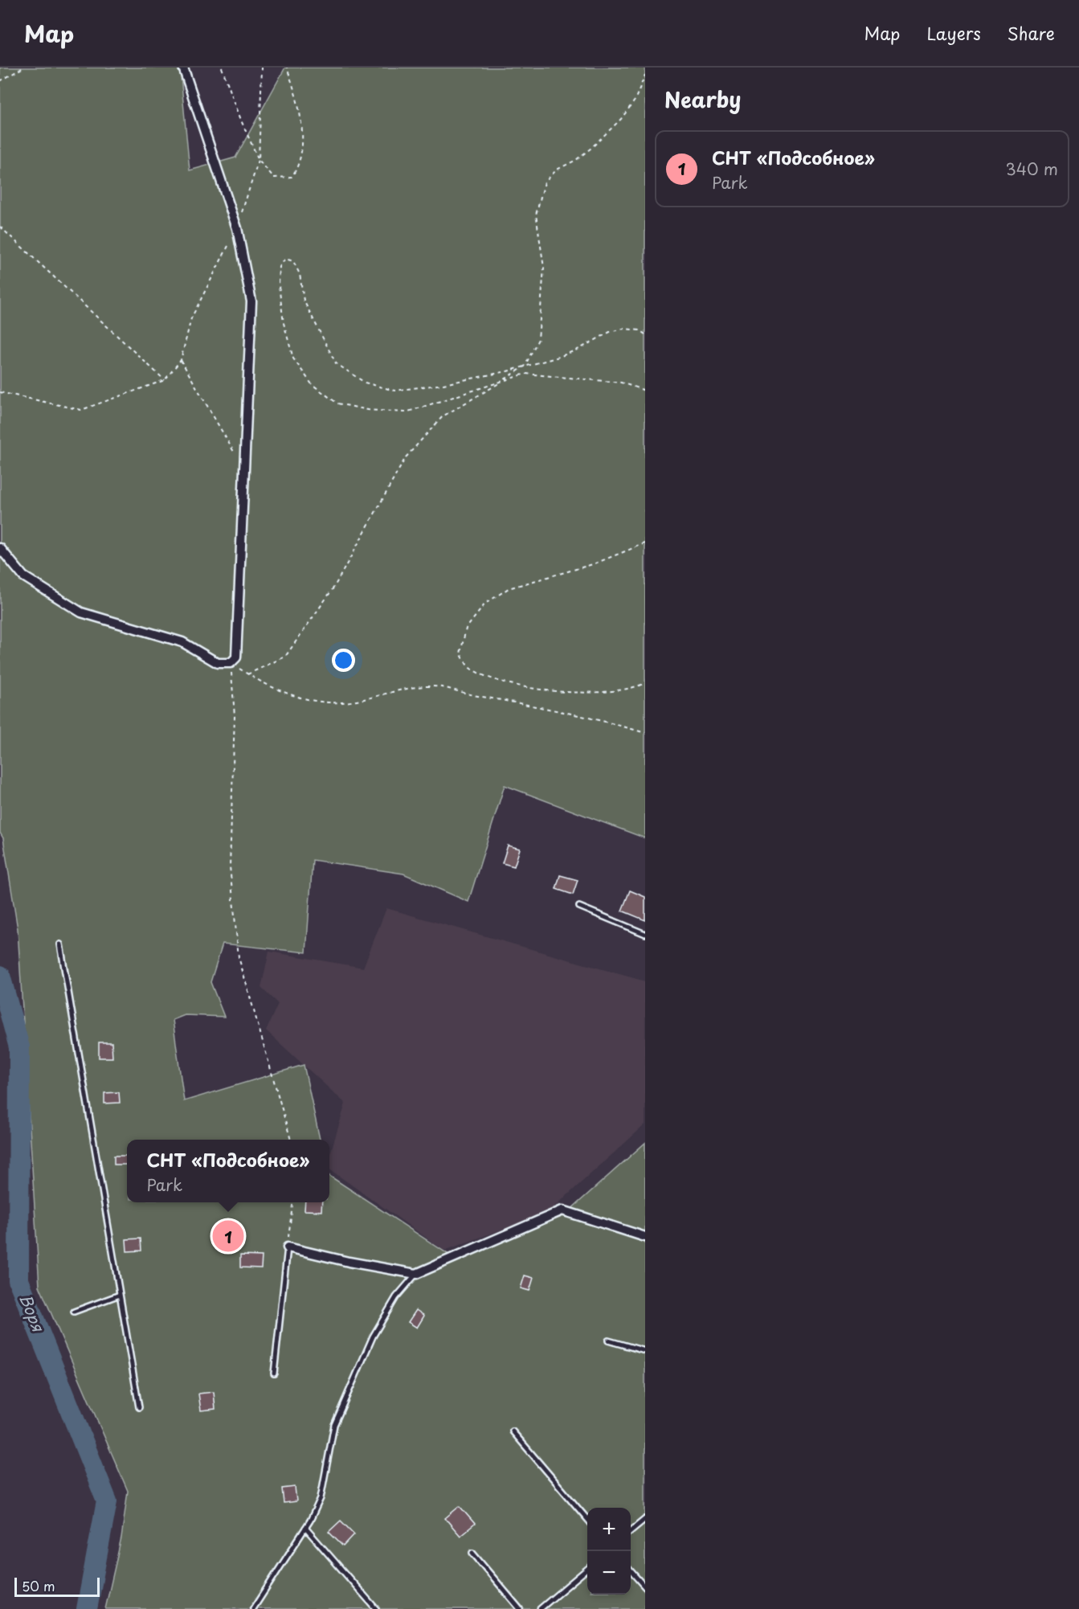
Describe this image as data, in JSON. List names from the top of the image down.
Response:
{
  "water": ["Воря"],
  "scale_bar": "50 m",
  "page": {
    "header": "Map",
    "nav": ["Map", "Layers", "Share"],
    "heading": "Nearby",
    "list": [
      {
        "mark": "1",
        "name": "СНТ «Подсобное»",
        "note": "Park",
        "value": "340 m"
      }
    ],
    "popup": ["СНТ «Подсобное»", "Park"],
    "pins": "1",
    "map_buttons": ["+", "−"],
    "scale": "50 m"
  }
}
